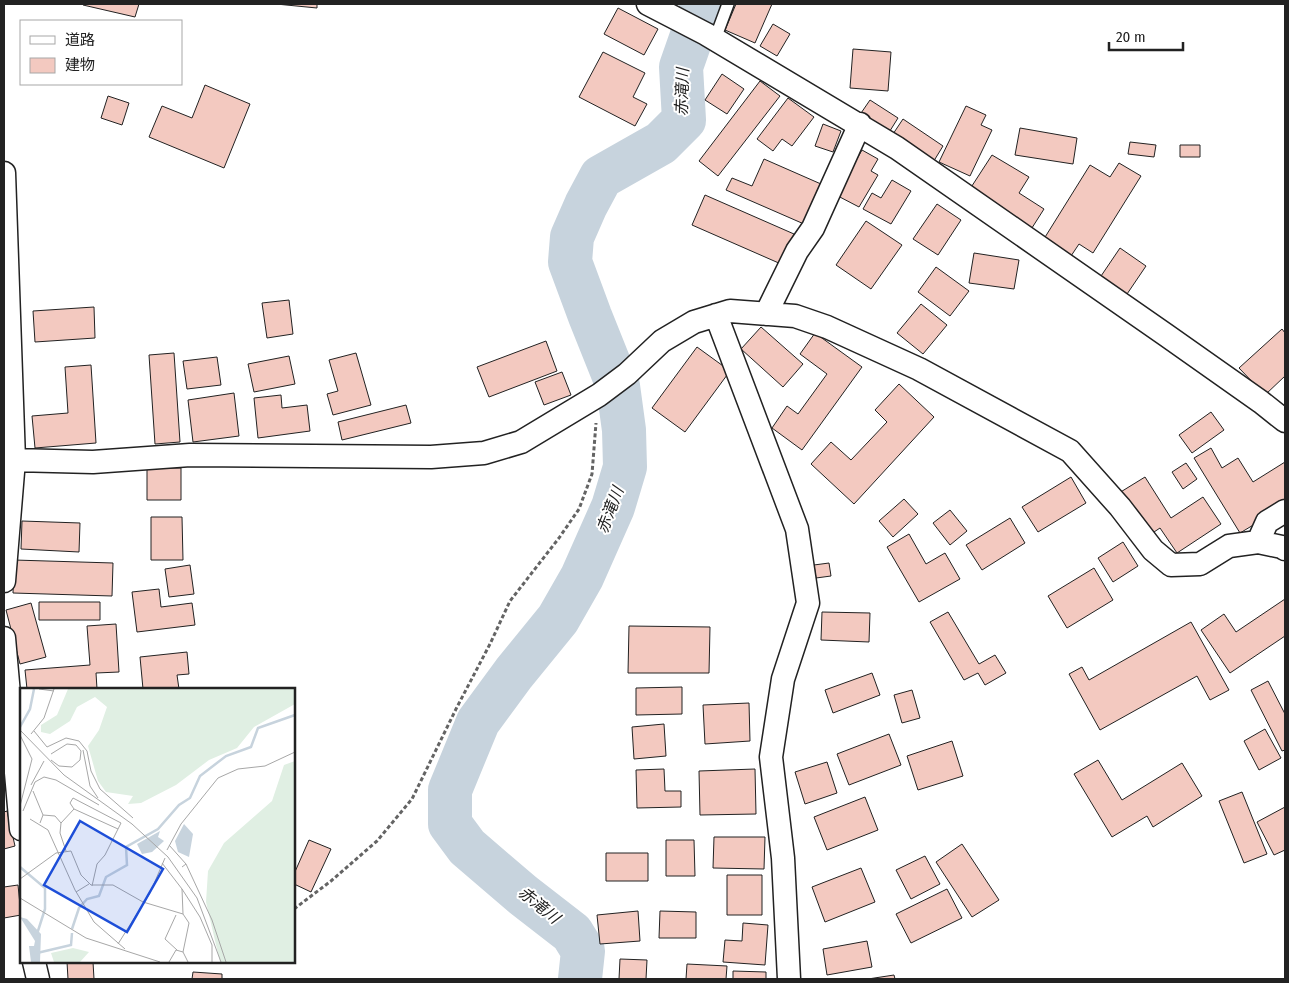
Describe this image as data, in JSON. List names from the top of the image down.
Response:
{
  "water": ["赤滝川"],
  "legend": ["道路", "建物"],
  "scale_bar": "20 m"
}
